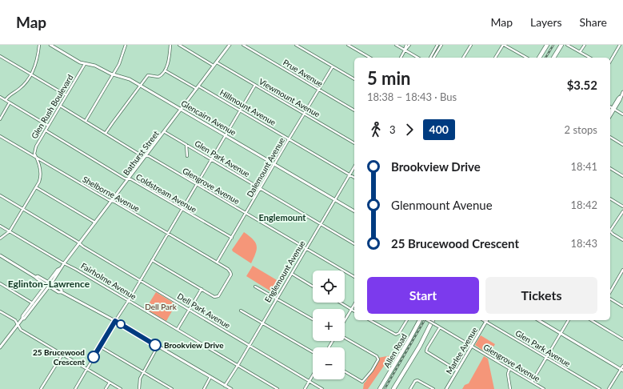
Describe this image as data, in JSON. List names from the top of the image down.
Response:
{
  "streets": {
    "highway": ["Allen Road"],
    "main road": ["Glencairn Avenue", "Bathurst Street", "Marlee Avenue"],
    "street": [
      "Prue Avenue",
      "Viewmount Avenue",
      "Glen Rush Boulevard",
      "Hillmount Avenue",
      "Glen Park Avenue",
      "Dalemount Avenue",
      "Glengrove Avenue",
      "Coldstream Avenue",
      "Shelborne Avenue",
      "Englemount Avenue",
      "Fairholme Avenue",
      "Dell Park Avenue"
    ]
  },
  "crossings": [
    ["Prue Avenue", "Dalemount Avenue"],
    ["Viewmount Avenue", "Bathurst Street"],
    ["Viewmount Avenue", "Dalemount Avenue"],
    ["Glen Rush Boulevard", "Glencairn Avenue"],
    ["Glen Rush Boulevard", "Glengrove Avenue"],
    ["Glen Rush Boulevard", "Coldstream Avenue"],
    ["Glen Rush Boulevard", "Shelborne Avenue"],
    ["Glen Rush Boulevard", "Fairholme Avenue"],
    ["Glen Rush Boulevard", "Dell Park Avenue"],
    ["Hillmount Avenue", "Bathurst Street"],
    ["Hillmount Avenue", "Dalemount Avenue"],
    ["Hillmount Avenue", "Englemount Avenue"],
    ["Glencairn Avenue", "Bathurst Street"],
    ["Glencairn Avenue", "Dalemount Avenue"],
    ["Glencairn Avenue", "Englemount Avenue"],
    ["Bathurst Street", "Glen Park Avenue"],
    ["Bathurst Street", "Glengrove Avenue"],
    ["Bathurst Street", "Coldstream Avenue"],
    ["Bathurst Street", "Shelborne Avenue"],
    ["Bathurst Street", "Fairholme Avenue"],
    ["Bathurst Street", "Dell Park Avenue"],
    ["Glen Park Avenue", "Dalemount Avenue"],
    ["Glen Park Avenue", "Englemount Avenue"],
    ["Glen Park Avenue", "Marlee Avenue"],
    ["Dalemount Avenue", "Glengrove Avenue"],
    ["Dalemount Avenue", "Coldstream Avenue"],
    ["Dalemount Avenue", "Shelborne Avenue"],
    ["Glengrove Avenue", "Englemount Avenue"],
    ["Glengrove Avenue", "Marlee Avenue"],
    ["Englemount Avenue", "Fairholme Avenue"],
    ["Englemount Avenue", "Dell Park Avenue"]
  ],
  "districts": ["Englemount", "Eglinton–Lawrence"],
  "parks": ["Dell Park"],
  "places": ["Brookview Drive", "25 Brucewood Crescent"],
  "lines": ["bus line 400"],
  "page": {
    "header": "Map",
    "nav": ["Map", "Layers", "Share"],
    "heading": ["5 min", "18:38 – 18:43 · Bus", "$3.52"],
    "legs": ["3", "400", "2 stops"],
    "list": [
      {
        "name": "Brookview Drive",
        "value": "18:41"
      },
      {
        "name": "Glenmount Avenue",
        "value": "18:42"
      },
      {
        "name": "25 Brucewood Crescent",
        "value": "18:43"
      }
    ],
    "map_buttons": ["+", "−"],
    "buttons": ["Start", "Tickets"]
  }
}
